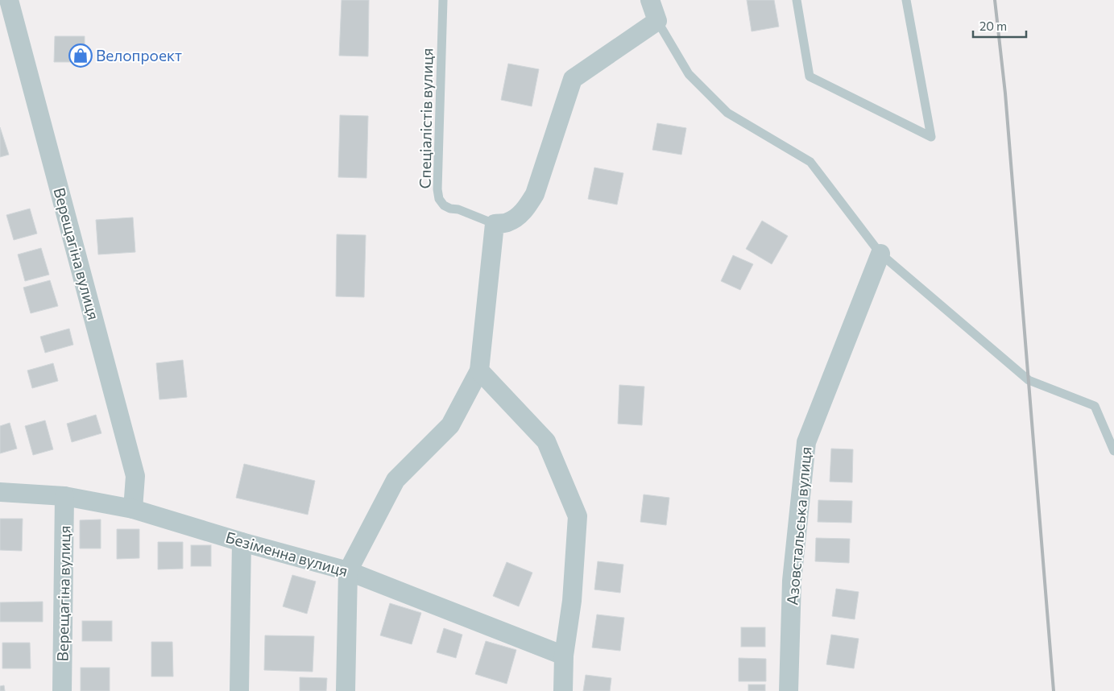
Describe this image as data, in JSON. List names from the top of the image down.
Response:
{
  "streets": {
    "street": ["Верещагіна вулиця", "Азовстальська вулиця", "Безіменна вулиця"],
    "lane": ["Спеціалістів вулиця"]
  },
  "crossings": [
    ["Верещагіна вулиця", "Безіменна вулиця"]
  ],
  "places": {
    "shop": ["Велопроект"]
  },
  "scale_bar": "20 m"
}
